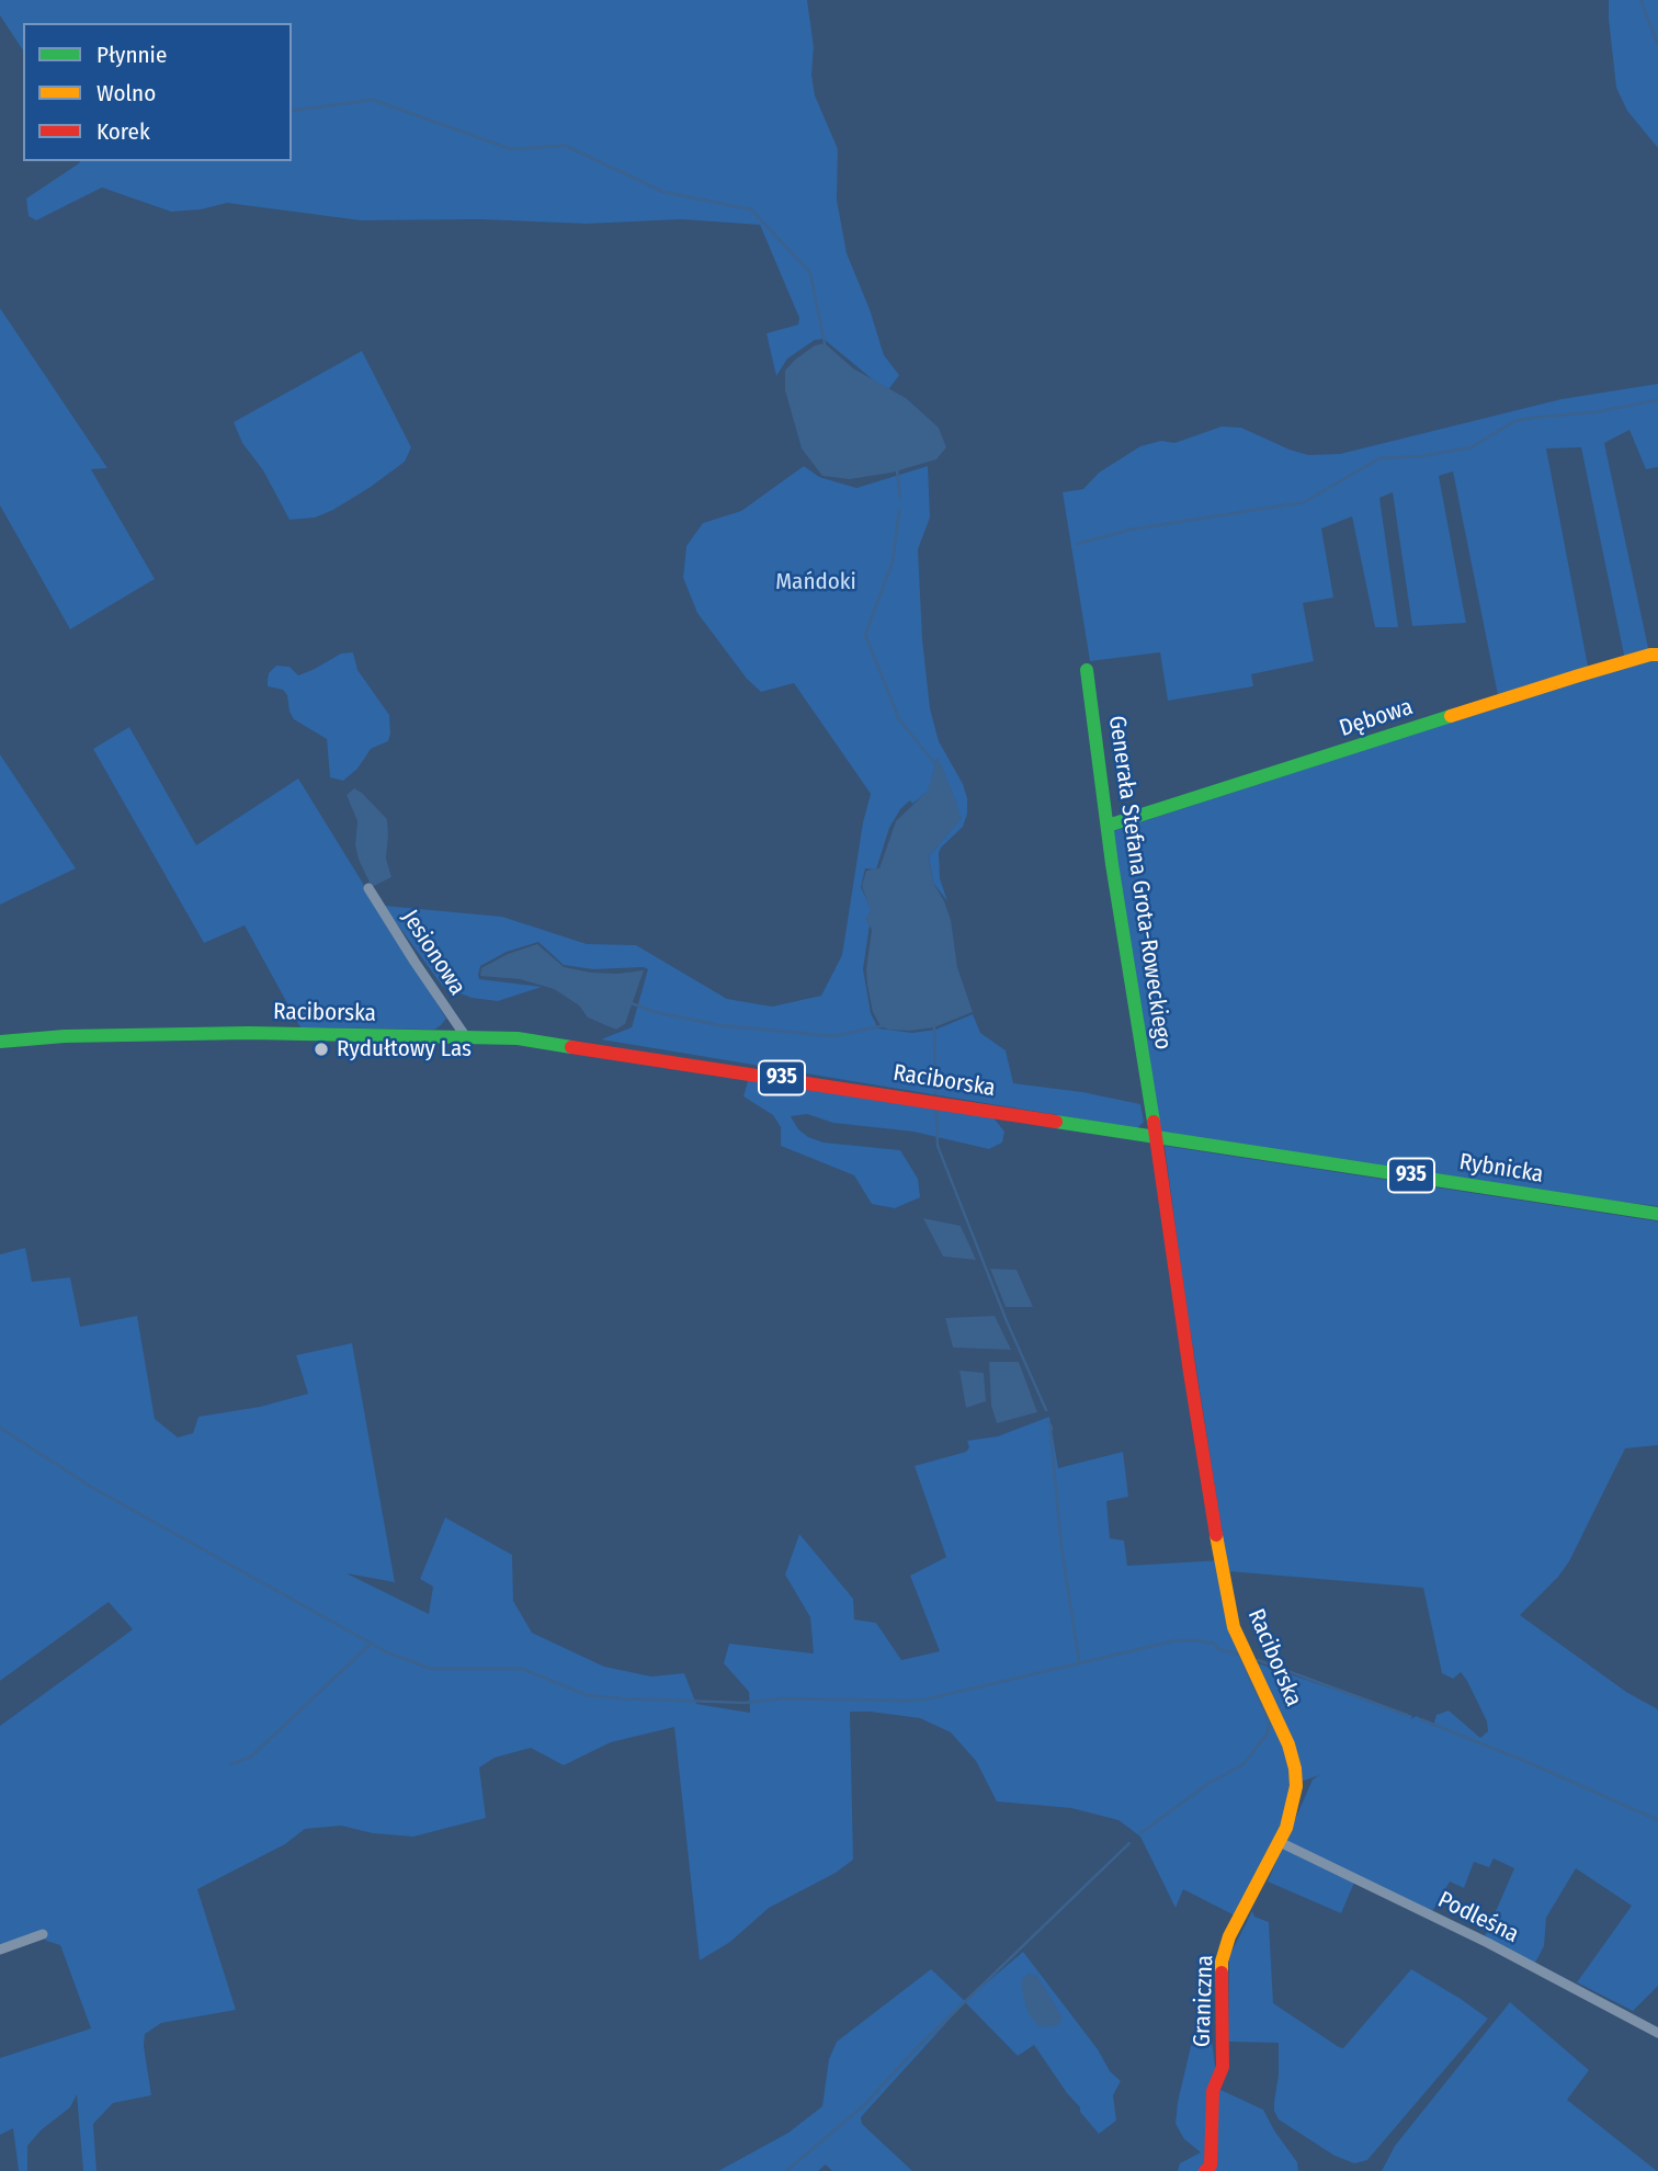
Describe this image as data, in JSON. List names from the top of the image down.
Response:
{
  "streets": {
    "street": [
      "Dębowa",
      "Generała Stefana Grota-Roweckiego",
      "Jesionowa",
      "Raciborska",
      "935",
      "Rybnicka",
      "Podleśna",
      "Graniczna"
    ]
  },
  "crossings": [
    ["Dębowa", "Generała Stefana Grota-Roweckiego"],
    ["Generała Stefana Grota-Roweckiego", "Raciborska"],
    ["Generała Stefana Grota-Roweckiego", "Rybnicka"],
    ["Jesionowa", "Raciborska"],
    ["Raciborska", "Rybnicka"],
    ["Raciborska", "Podleśna"],
    ["Raciborska", "Graniczna"],
    ["Podleśna", "Graniczna"]
  ],
  "parks": ["Mańdoki"],
  "places": ["Rydułtowy Las"],
  "legend": ["Płynnie", "Wolno", "Korek"]
}
